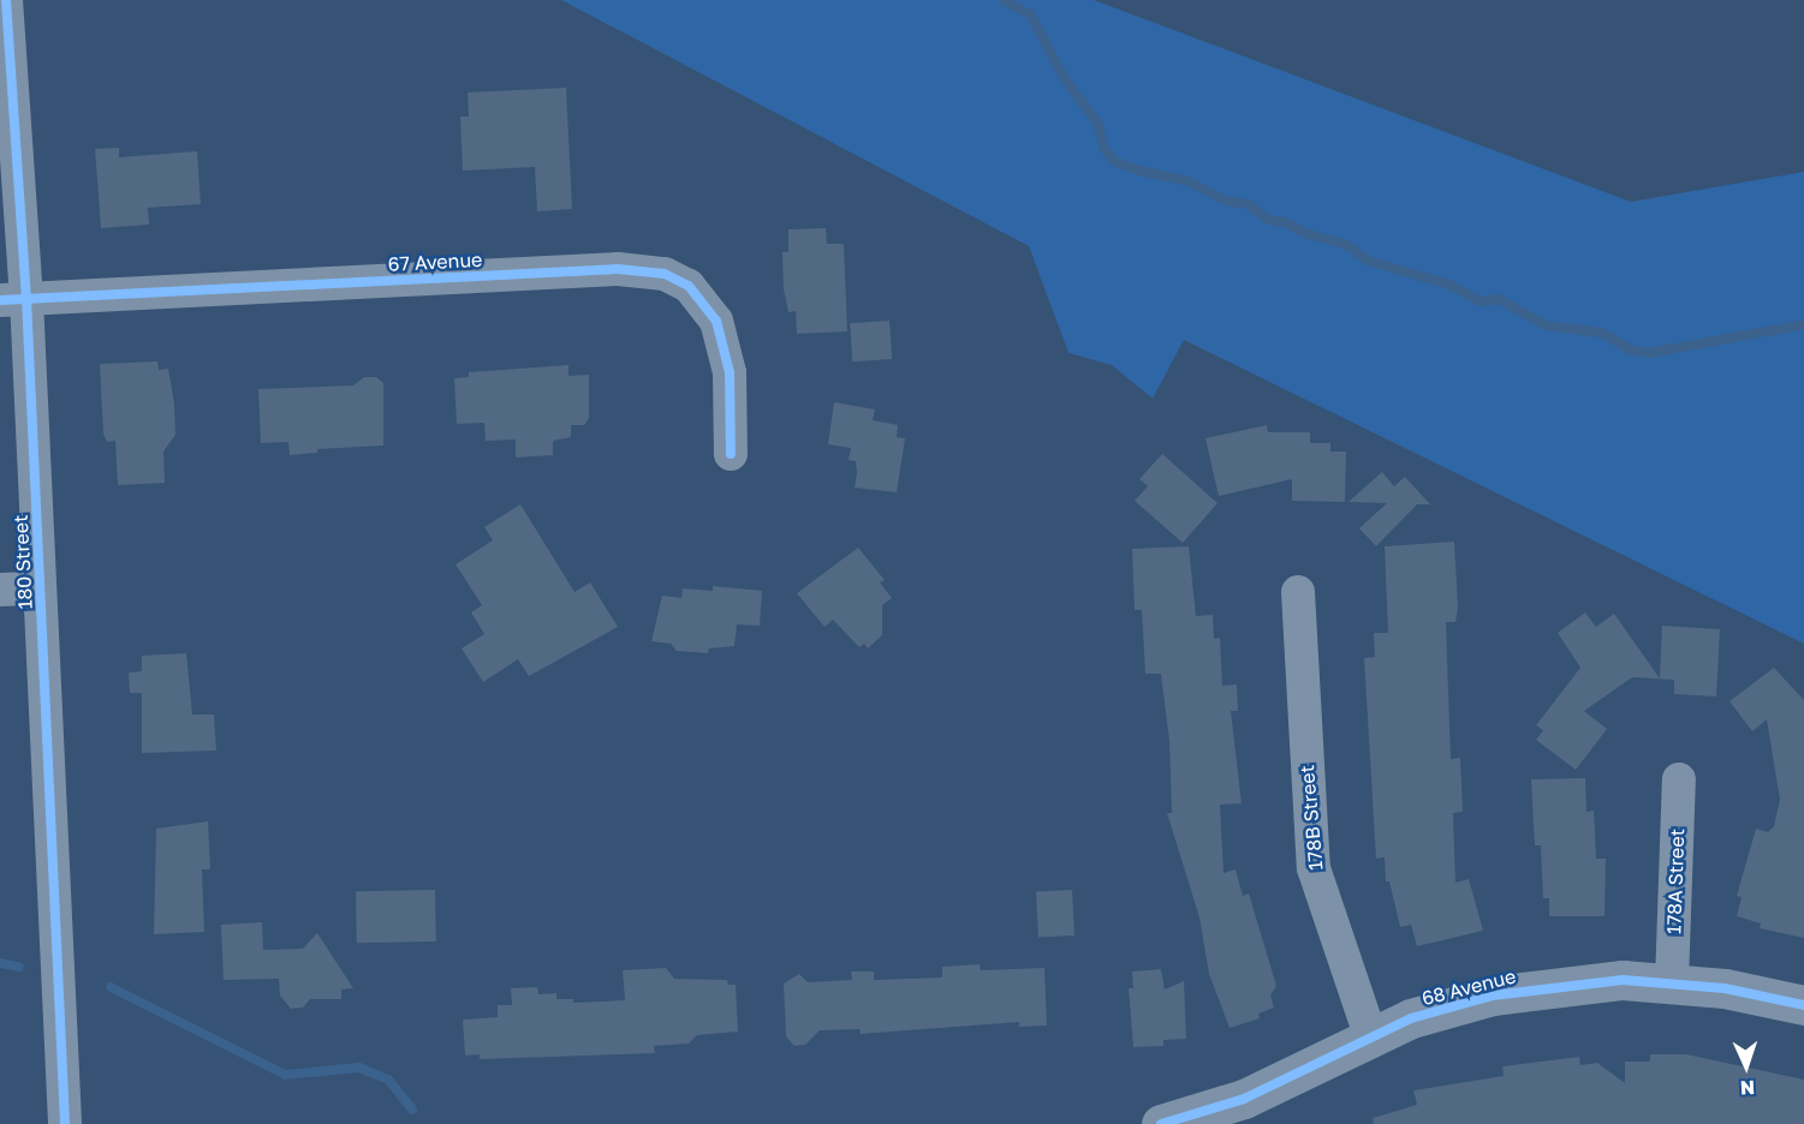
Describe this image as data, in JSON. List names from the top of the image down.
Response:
{
  "streets": {
    "street": [
      "67 Avenue",
      "180 Street",
      "178B Street",
      "178A Street",
      "68 Avenue"
    ]
  },
  "crossings": [
    ["67 Avenue", "180 Street"],
    ["178B Street", "68 Avenue"],
    ["178A Street", "68 Avenue"]
  ],
  "north": "bottom"
}
